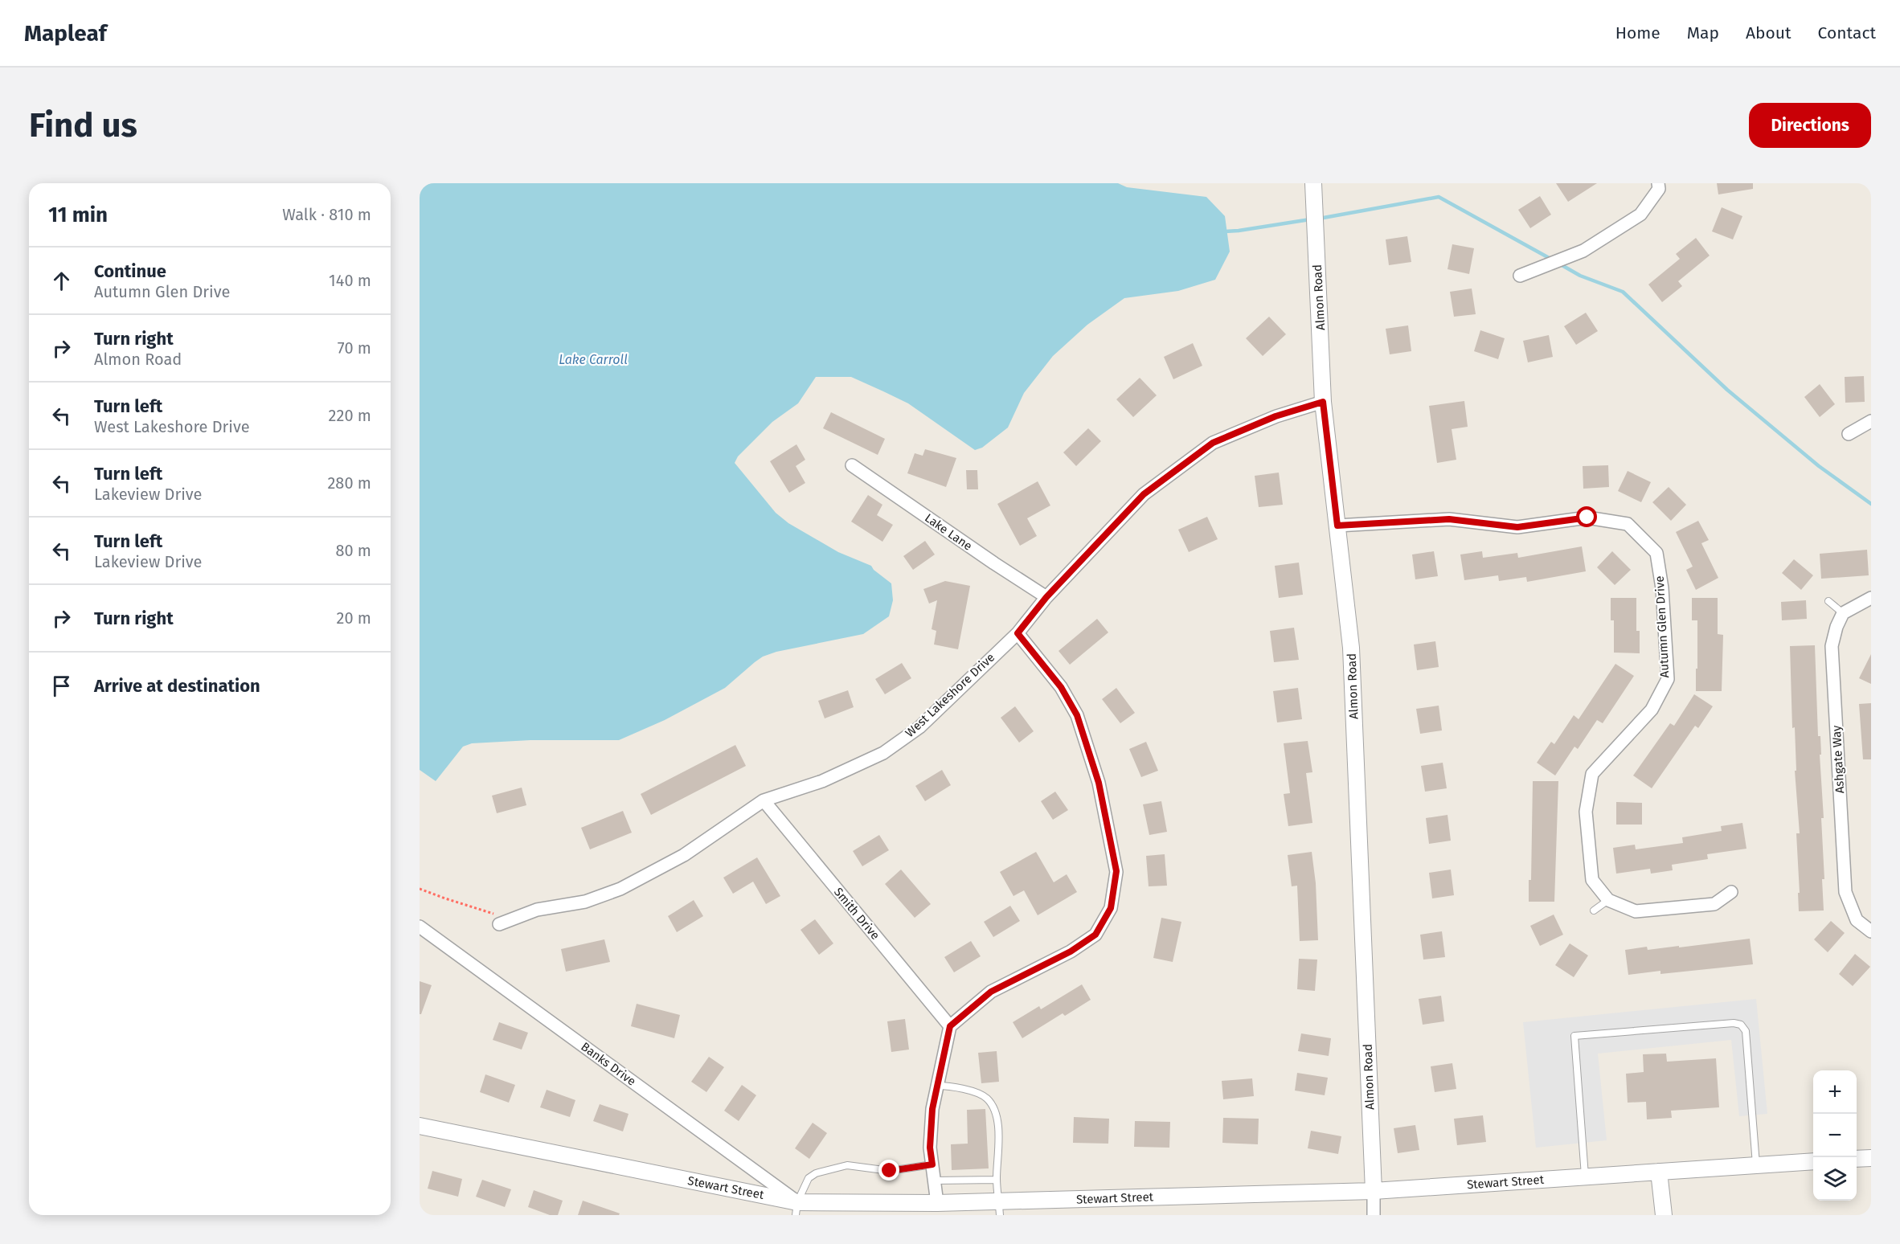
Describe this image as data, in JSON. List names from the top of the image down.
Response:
{
  "streets": {
    "street": [
      "Almon Road",
      "Lake Lane",
      "Autumn Glen Drive",
      "West Lakeshore Drive",
      "Ashgate Way",
      "Smith Drive",
      "Banks Drive",
      "Stewart Street"
    ]
  },
  "crossings": [
    ["Almon Road", "Autumn Glen Drive"],
    ["Almon Road", "West Lakeshore Drive"],
    ["Almon Road", "Stewart Street"],
    ["Lake Lane", "West Lakeshore Drive"],
    ["West Lakeshore Drive", "Smith Drive"],
    ["Banks Drive", "Stewart Street"]
  ],
  "water": ["Lake Carroll"],
  "page": {
    "header": "Mapleaf",
    "nav": [
      "Home",
      "Map",
      "About",
      "Contact"
    ],
    "buttons": "Directions",
    "title": "Find us",
    "heading": ["11 min", "Walk · 810 m"],
    "list": [
      ["Continue", "Autumn Glen Drive", "140 m"],
      ["Turn right", "Almon Road", "70 m"],
      ["Turn left", "West Lakeshore Drive", "220 m"],
      ["Turn left", "Lakeview Drive", "280 m"],
      ["Turn left", "Lakeview Drive", "80 m"],
      ["Turn right", "20 m"],
      "Arrive at destination"
    ],
    "map_buttons": ["+", "−"]
  }
}
